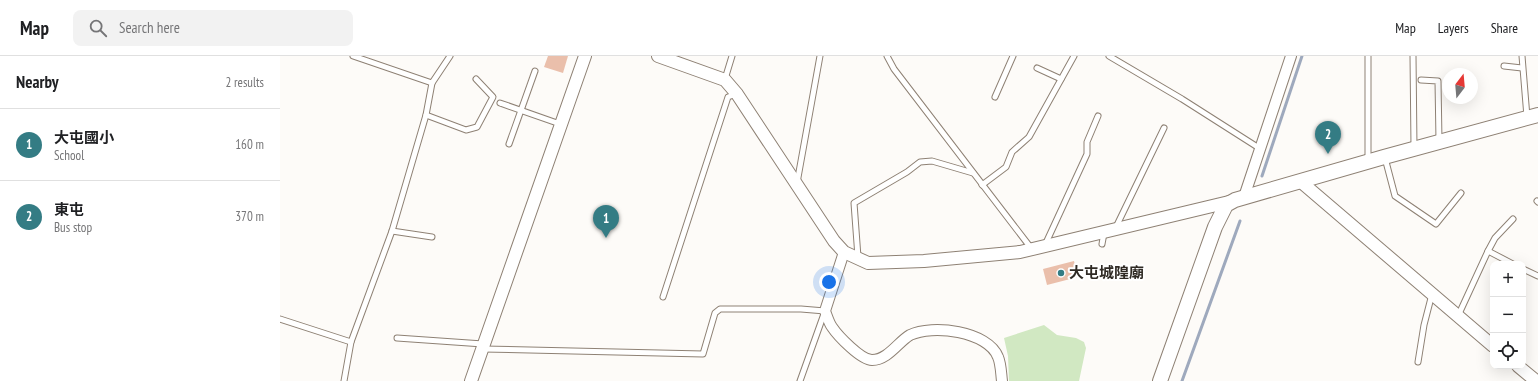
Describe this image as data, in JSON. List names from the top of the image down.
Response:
{
  "places": ["大屯城隍廟"],
  "north": "top",
  "page": {
    "header": "Map",
    "search": "Search here",
    "nav": ["Map", "Layers", "Share"],
    "heading": ["Nearby", "2 results"],
    "list": [
      {
        "mark": "1",
        "name": "大屯國小",
        "note": "School",
        "value": "160 m"
      },
      {
        "mark": "2",
        "name": "東屯",
        "note": "Bus stop",
        "value": "370 m"
      }
    ],
    "pins": ["2", "1"],
    "map_buttons": ["+", "−"]
  }
}
